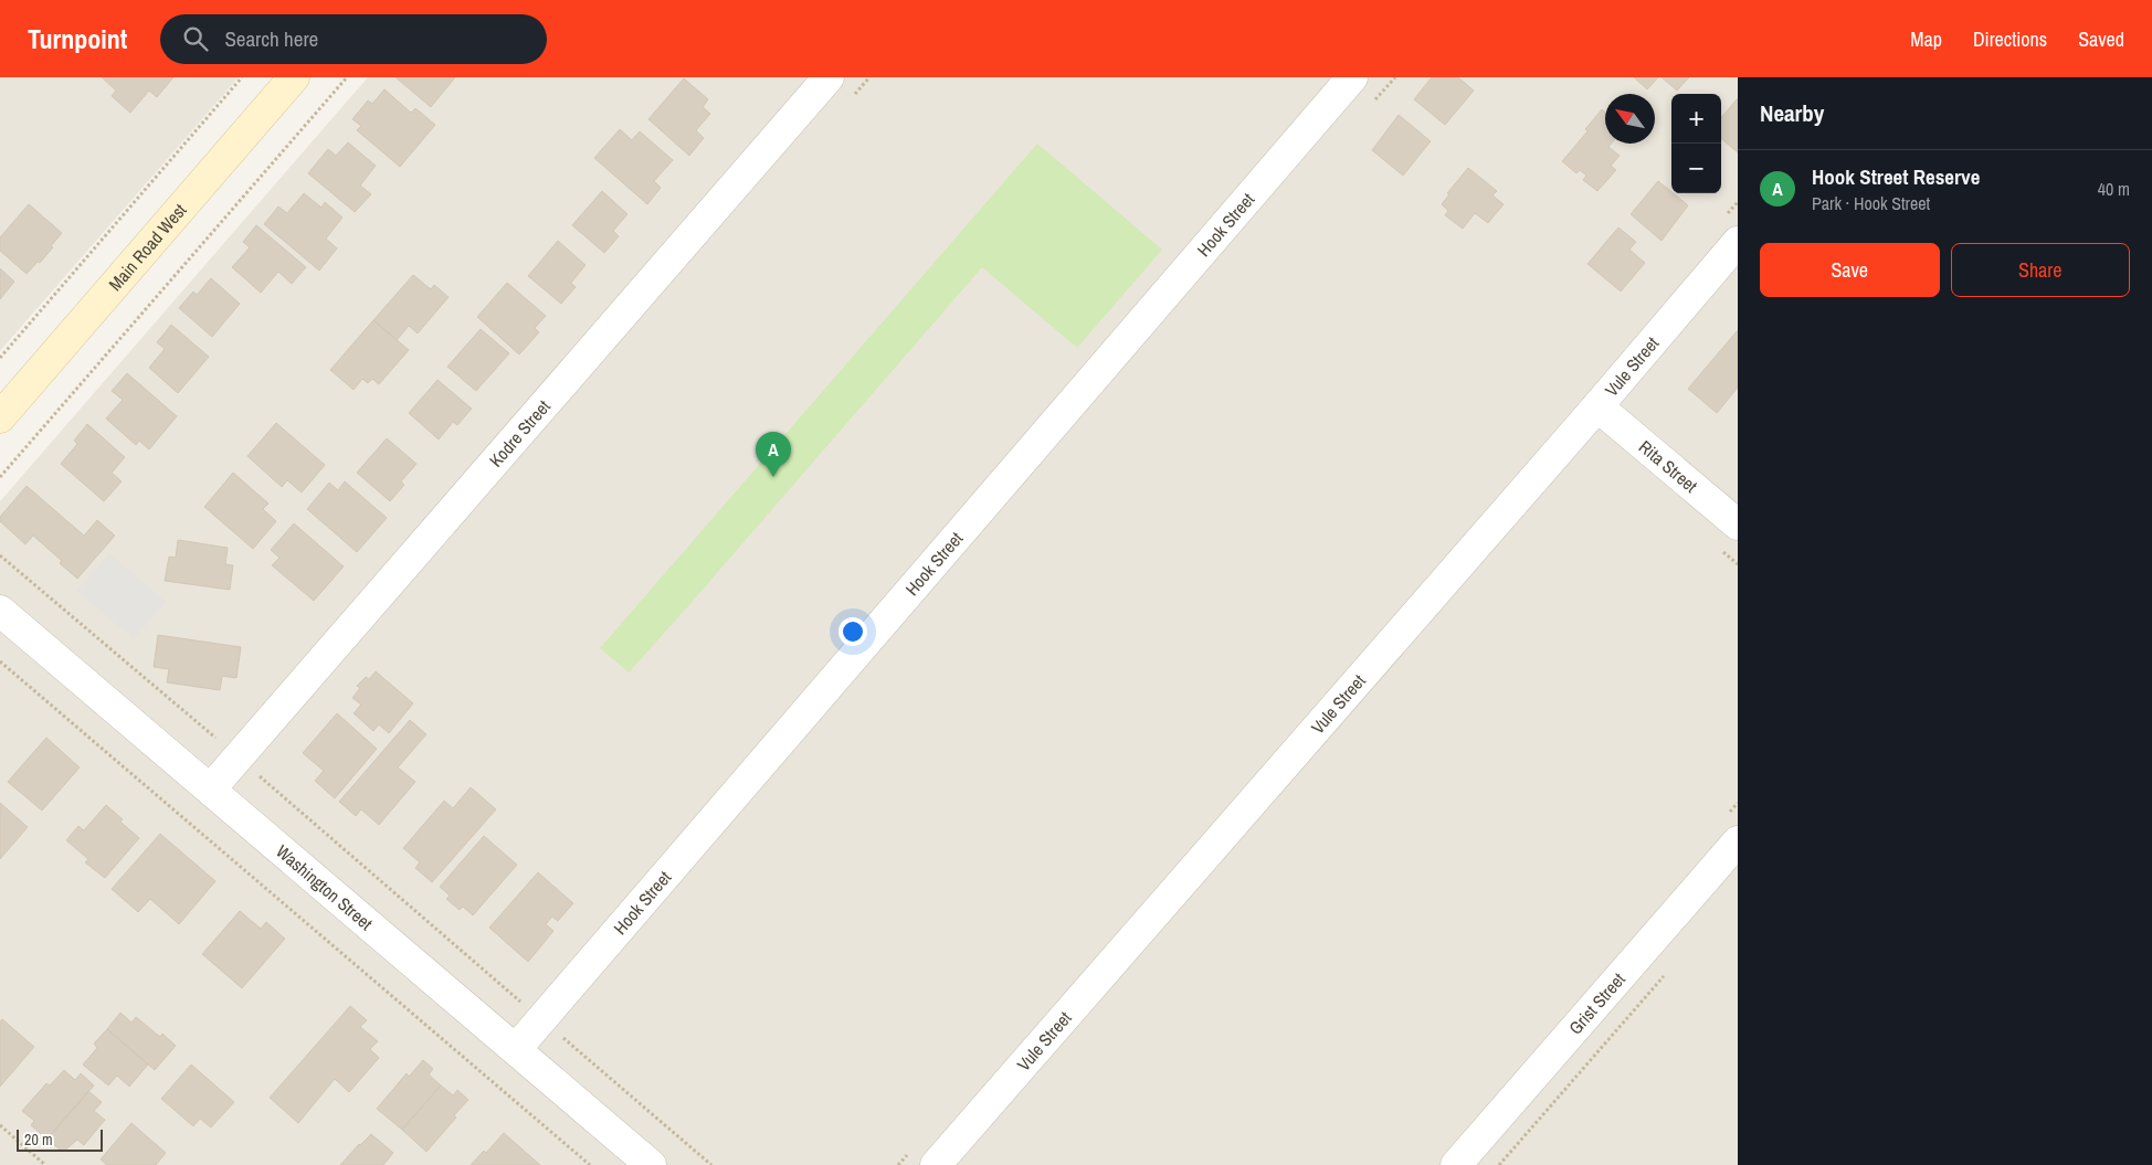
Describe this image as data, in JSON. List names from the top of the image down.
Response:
{
  "streets": {
    "main road": ["Main Road West"],
    "street": [
      "Hook Street",
      "Vule Street",
      "Kodre Street",
      "Rita Street",
      "Washington Street",
      "Grist Street"
    ]
  },
  "crossings": [
    ["Hook Street", "Washington Street"],
    ["Vule Street", "Rita Street"],
    ["Kodre Street", "Washington Street"]
  ],
  "scale_bar": "20 m",
  "north": "top left",
  "page": {
    "header": "Turnpoint",
    "search": "Search here",
    "nav": ["Map", "Directions", "Saved"],
    "heading": "Nearby",
    "map_buttons": ["+", "−"],
    "list": [
      {
        "mark": "A",
        "name": "Hook Street Reserve",
        "note": "Park · Hook Street",
        "value": "40 m"
      }
    ],
    "buttons": ["Save", "Share"],
    "pins": "A",
    "scale": "20 m"
  }
}
